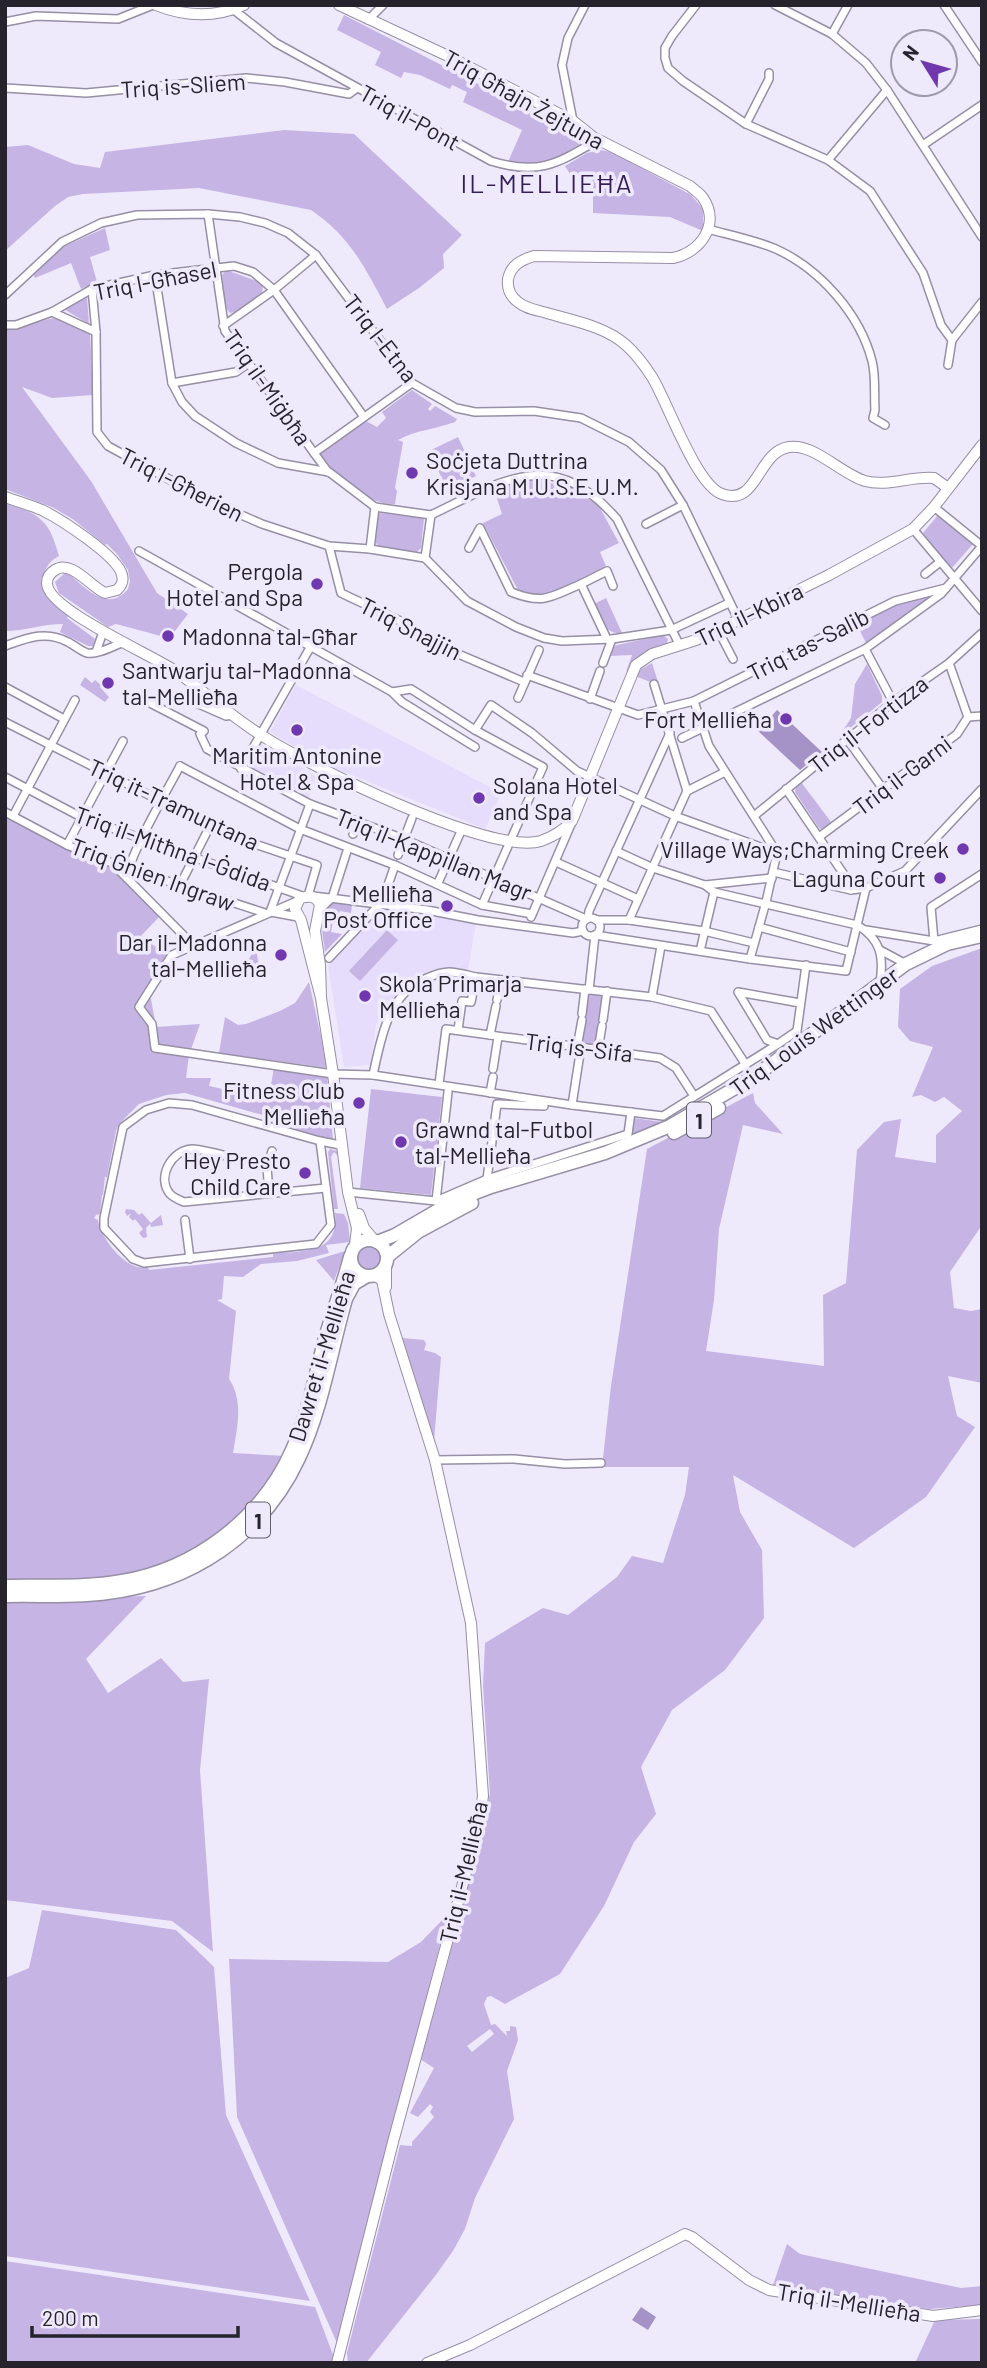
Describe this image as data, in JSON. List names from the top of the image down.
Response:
{
  "streets": {
    "highway": ["Triq Louis Wettinger", "1", "Dawret il-Mellieħa"],
    "main road": ["Triq Għajn Żejtuna", "Triq il-Kbira", "Triq il-Mellieħa"],
    "street": [
      "Triq is-Sliem",
      "Triq il-Pont",
      "Triq l-Għasel",
      "Triq l-Etna",
      "Triq il-Miġbħa",
      "Triq l-Għerien",
      "Triq Snajjin",
      "Triq tas-Salib",
      "Triq il-Fortizza",
      "Triq il-Garni",
      "Triq it-Tramuntana",
      "Triq il-Mitħna l-Ġdida",
      "Triq il-Kappillan Magr",
      "Triq Ġnien Ingraw",
      "Triq is-Sifa"
    ]
  },
  "crossings": [
    ["Triq is-Sliem", "Triq il-Pont"],
    ["Triq Għajn Żejtuna", "Triq il-Pont"],
    ["Triq l-Għasel", "Triq il-Miġbħa"],
    ["Triq l-Għasel", "Triq l-Għerien"],
    ["Triq l-Etna", "Triq il-Miġbħa"],
    ["Triq l-Etna", "Triq il-Kbira"],
    ["Triq l-Għerien", "Triq Snajjin"],
    ["Triq il-Kbira", "Triq Snajjin"],
    ["Triq il-Kbira", "Triq tas-Salib"],
    ["Triq Snajjin", "Triq tas-Salib"],
    ["Triq il-Fortizza", "Triq il-Garni"],
    ["Triq it-Tramuntana", "Triq il-Mitħna l-Ġdida"],
    ["Triq it-Tramuntana", "Triq Ġnien Ingraw"],
    ["Triq il-Mitħna l-Ġdida", "Triq il-Kappillan Magr"],
    ["Triq il-Mitħna l-Ġdida", "Triq Ġnien Ingraw"],
    ["Triq Louis Wettinger", "Dawret il-Mellieħa"],
    ["Triq Louis Wettinger", "Triq il-Mellieħa"],
    ["Dawret il-Mellieħa", "Triq il-Mellieħa"]
  ],
  "districts": ["IL-MELLIEĦA"],
  "places": [
    "Soċjeta Duttrina Krisjana M.U.S.E.U.M.",
    "Pergola Hotel and Spa",
    "Madonna tal-Għar",
    "Santwarju tal-Madonna tal-Mellieħa",
    "Fort Mellieħa",
    "Maritim Antonine Hotel & Spa",
    "Solana Hotel and Spa",
    "Village Ways;Charming Creek",
    "Laguna Court",
    "Mellieħa Post Office",
    "Dar il-Madonna tal-Mellieħa",
    "Skola Primarja Mellieħa",
    "Fitness Club Mellieħa",
    "Grawnd tal-Futbol tal-Mellieħa",
    "Hey Presto Child Care"
  ],
  "scale_bar": "200 m",
  "north": "top left"
}
